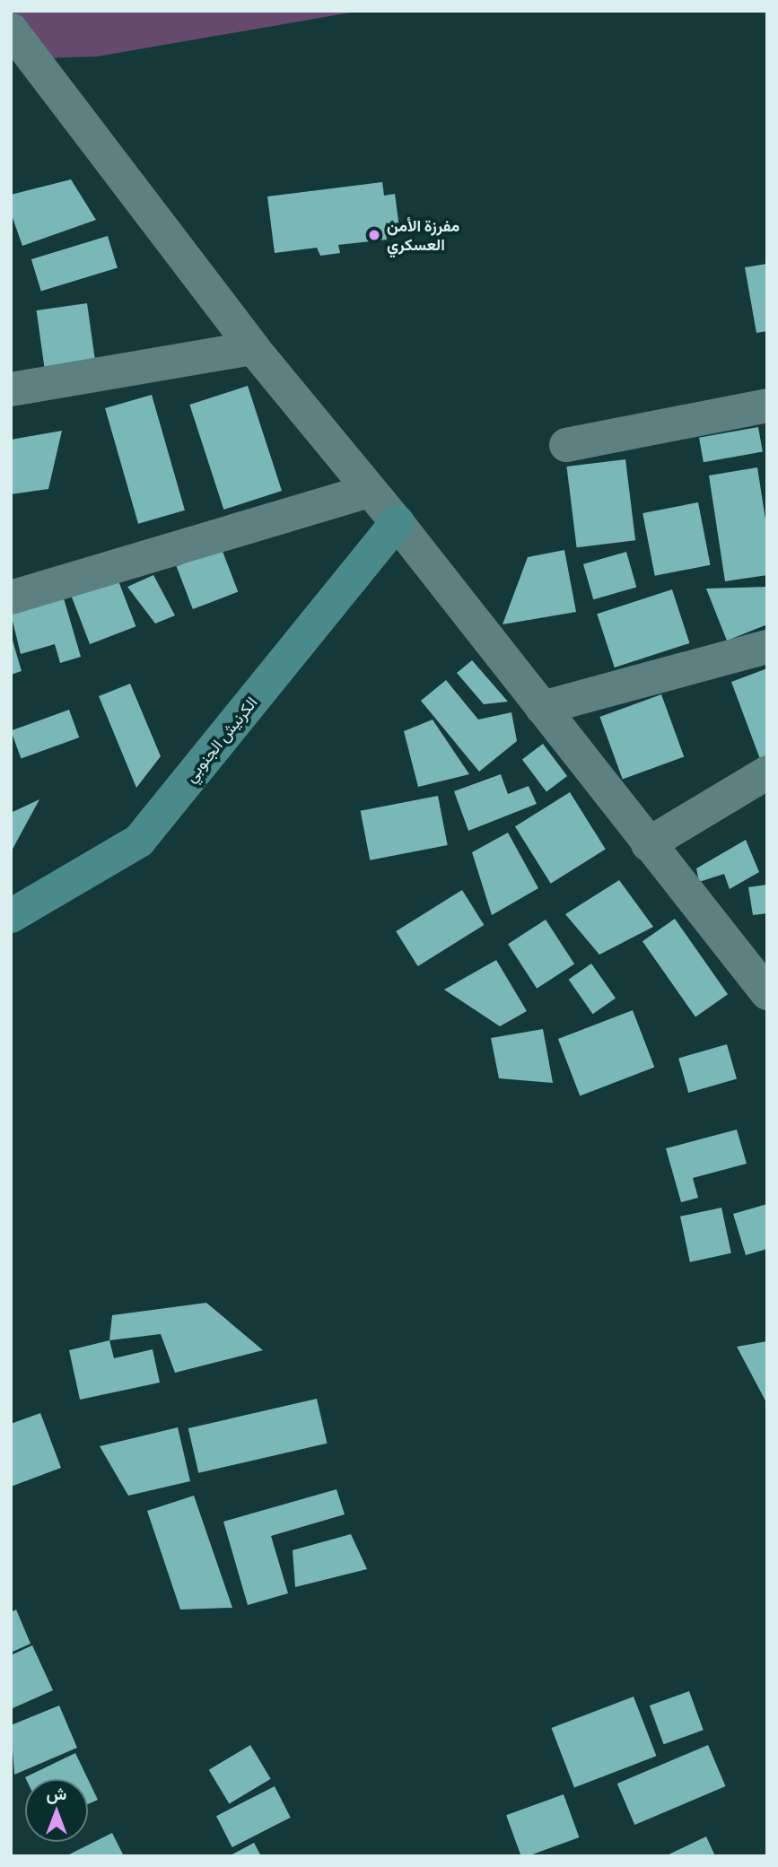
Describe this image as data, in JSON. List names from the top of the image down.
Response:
{
  "streets": {
    "main road": ["الكرنيش الجنوبي"]
  },
  "places": ["مفرزة الأمن العسكري"],
  "north": "top"
}
